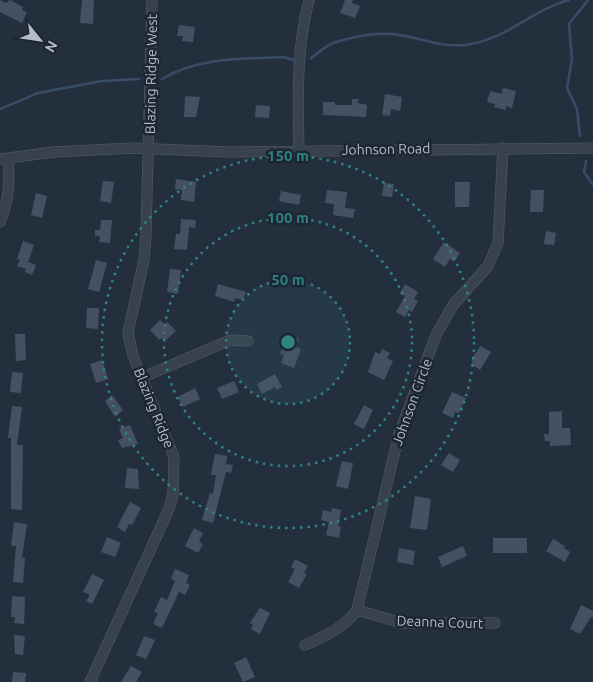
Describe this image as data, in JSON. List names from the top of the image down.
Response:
{
  "streets": {
    "street": [
      "Blazing Ridge West",
      "Johnson Road",
      "Johnson Circle",
      "Blazing Ridge",
      "Deanna Court"
    ]
  },
  "crossings": [
    ["Blazing Ridge West", "Johnson Road"],
    ["Blazing Ridge West", "Blazing Ridge"],
    ["Johnson Road", "Johnson Circle"],
    ["Johnson Road", "Blazing Ridge"],
    ["Johnson Circle", "Deanna Court"]
  ],
  "north": "bottom right",
  "rings": ["150 m", "100 m", "50 m"]
}
